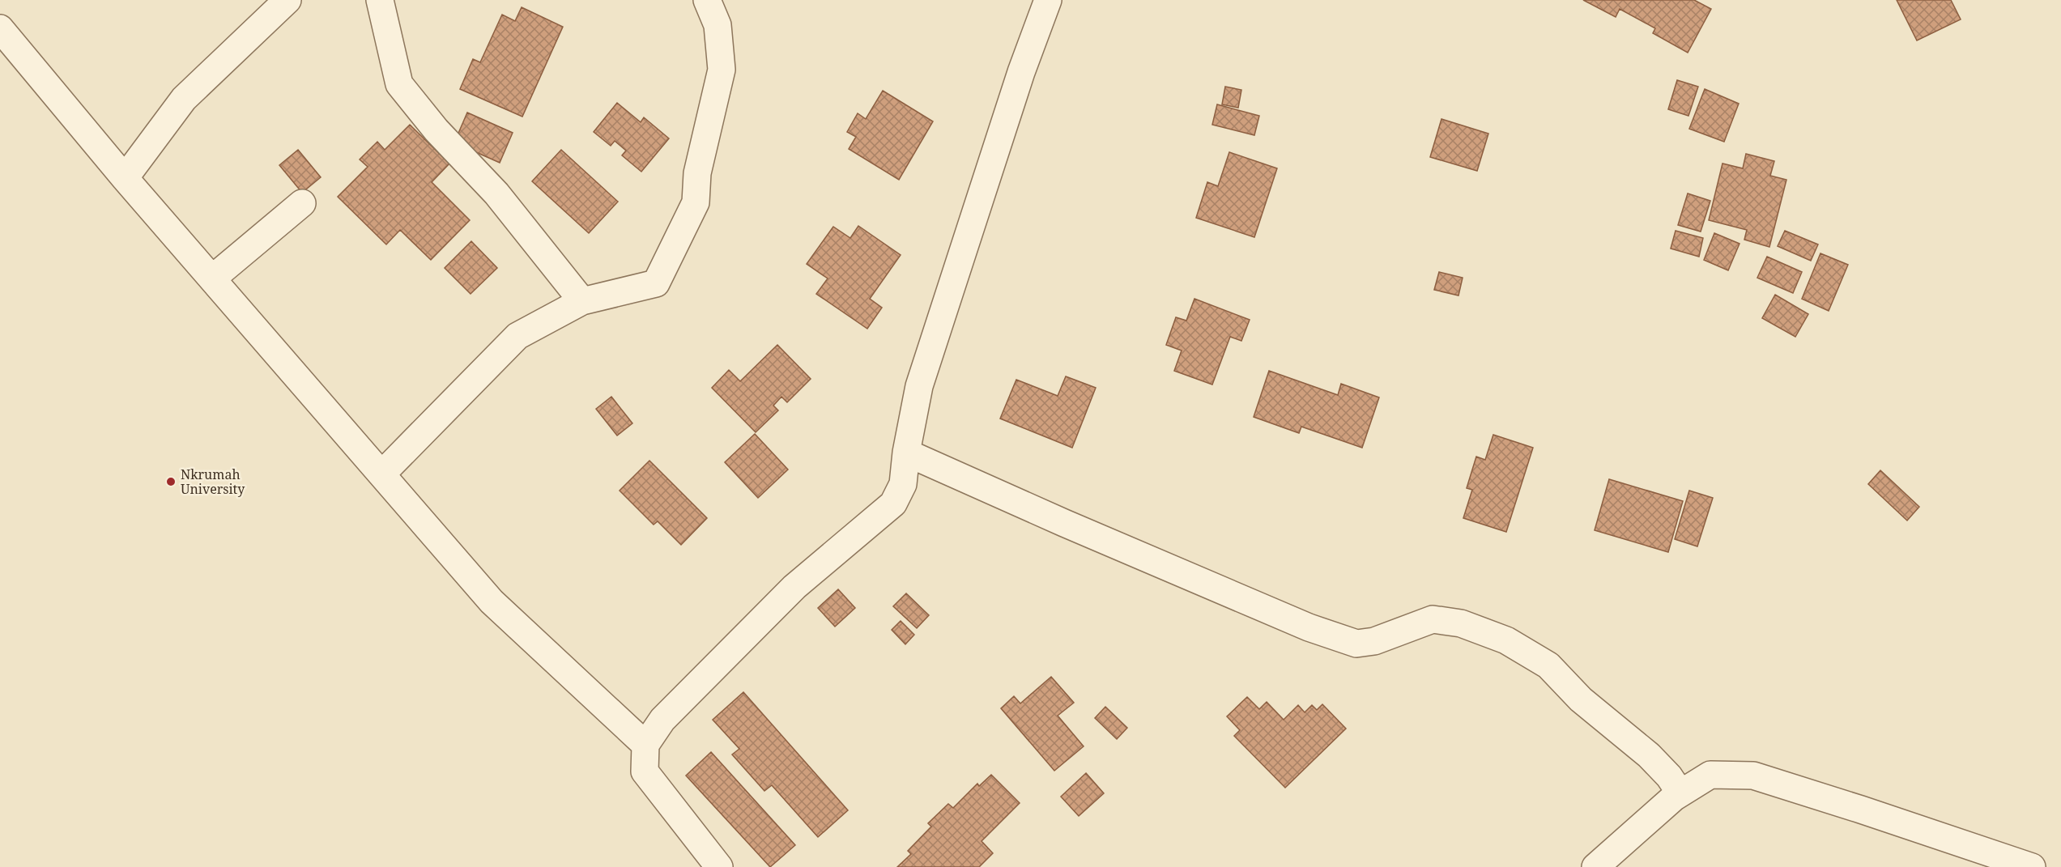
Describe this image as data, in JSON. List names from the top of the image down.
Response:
{
  "places": ["Nkrumah University"]
}
